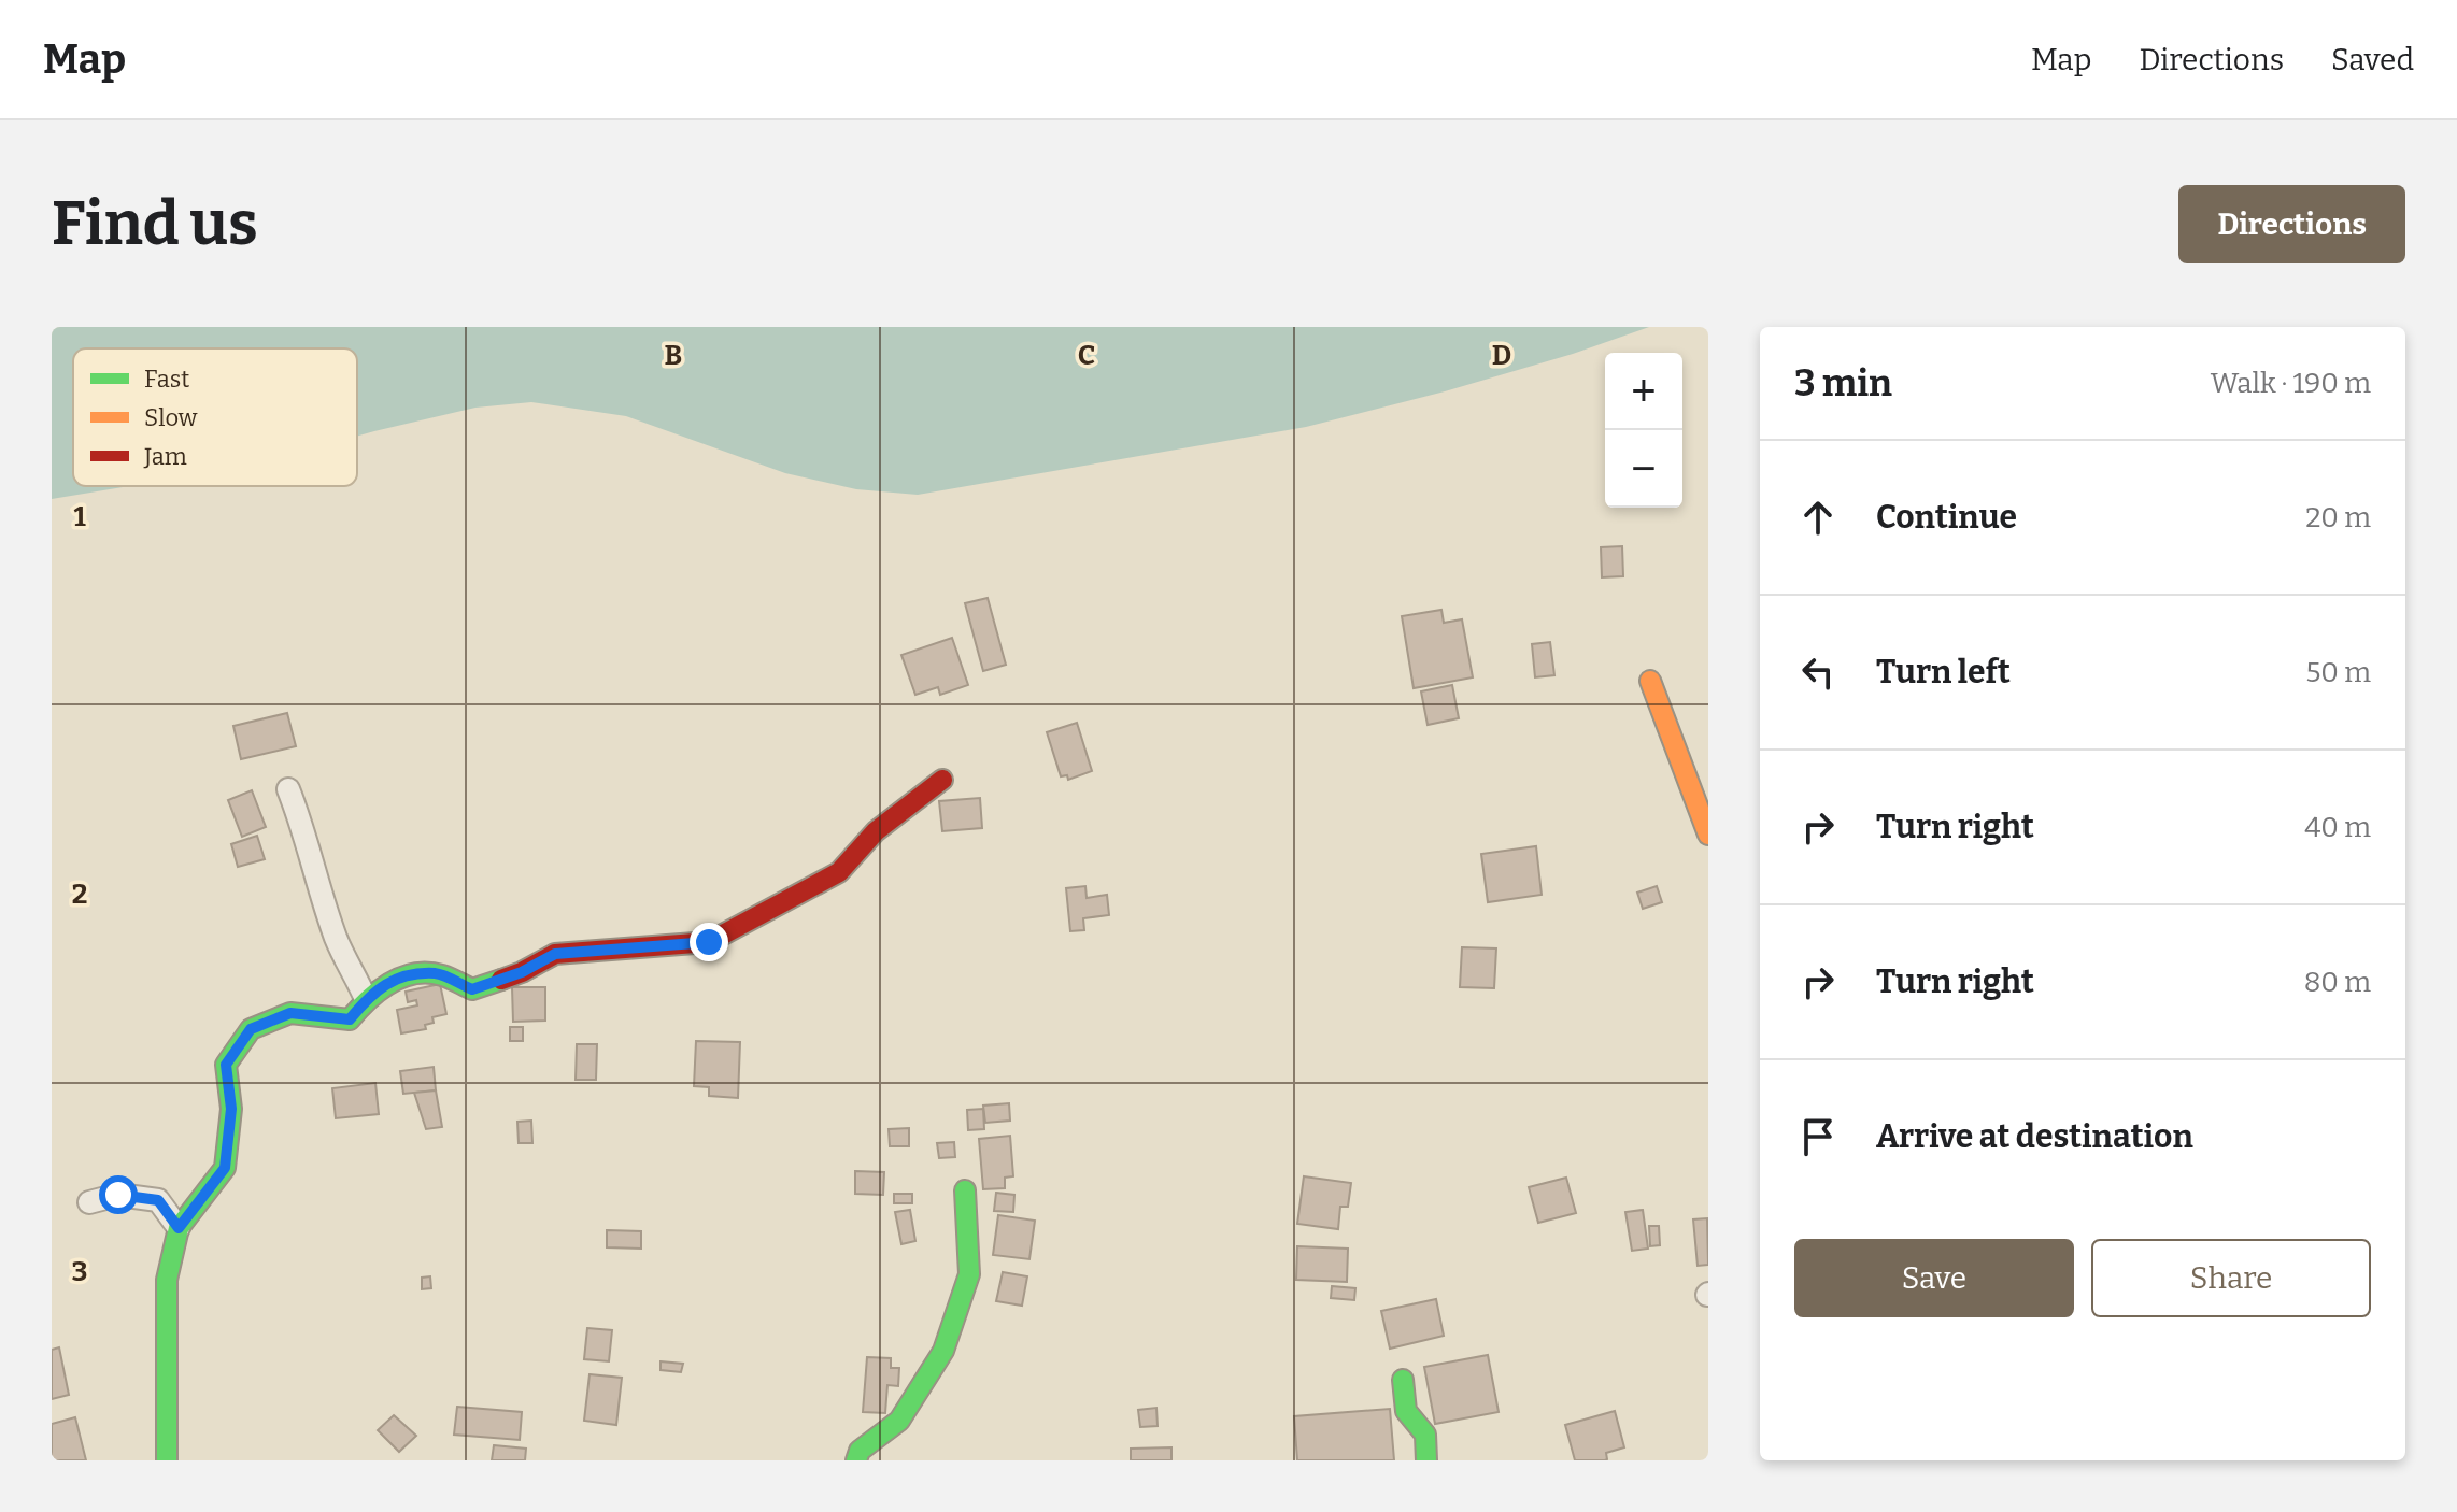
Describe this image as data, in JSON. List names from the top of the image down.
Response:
{
  "legend": ["Fast", "Slow", "Jam"],
  "page": {
    "header": "Map",
    "nav": ["Map", "Directions", "Saved"],
    "buttons": [
      "Directions",
      ["Save", "Share"]
    ],
    "title": "Find us",
    "heading": ["3 min", "Walk · 190 m"],
    "map_buttons": ["+", "−"],
    "list": [
      ["Continue", "20 m"],
      ["Turn left", "50 m"],
      ["Turn right", "40 m"],
      ["Turn right", "80 m"],
      "Arrive at destination"
    ]
  },
  "grid": {
    "columns": ["B", "C", "D"],
    "rows": ["1", "2", "3"]
  }
}
